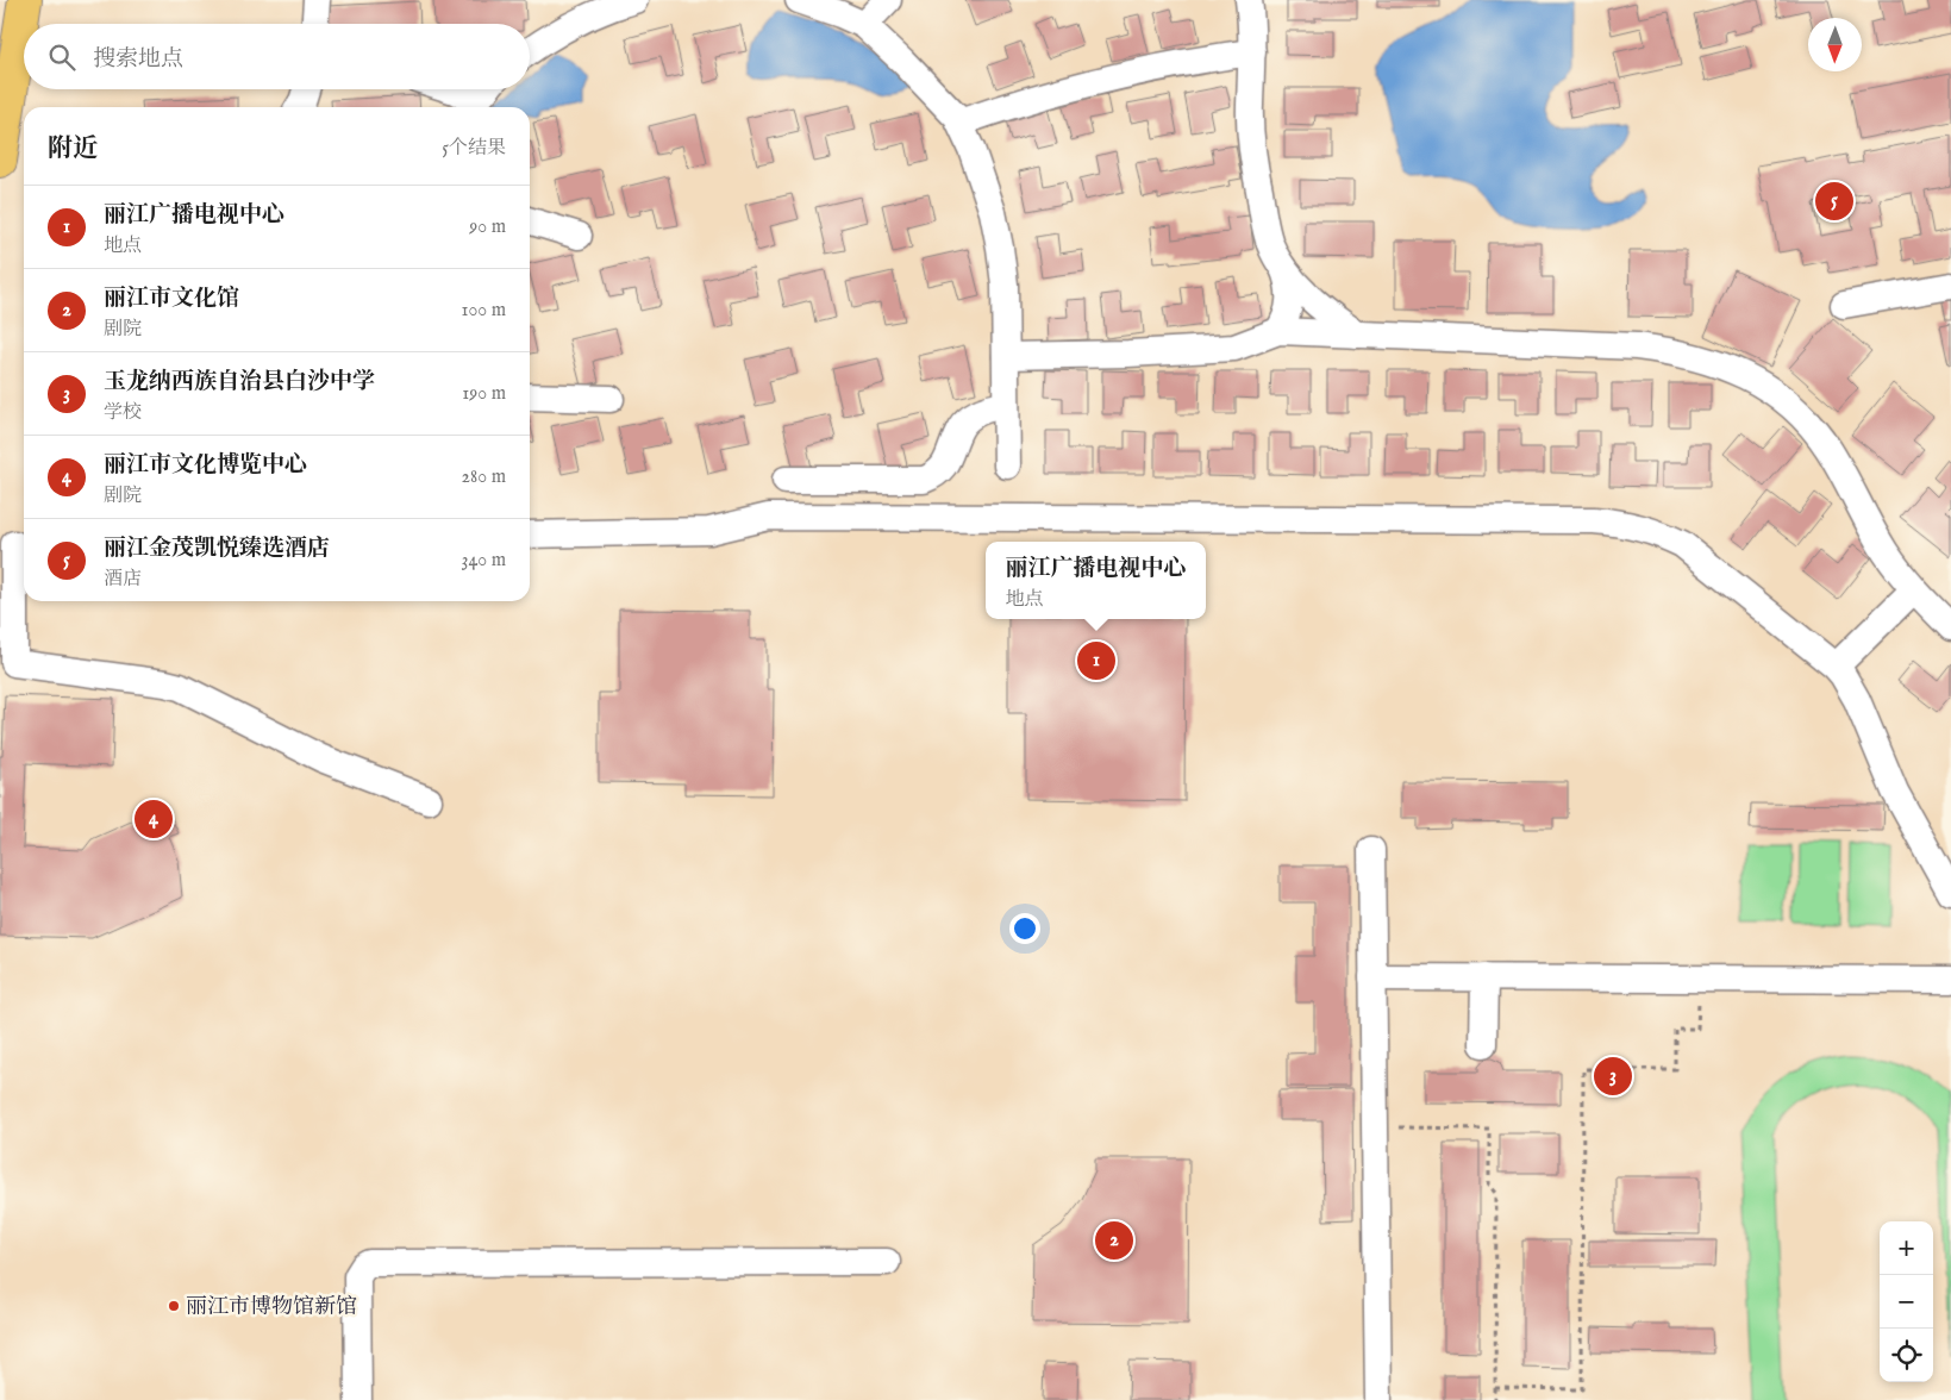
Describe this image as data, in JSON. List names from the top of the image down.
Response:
{
  "places": ["丽江市博物馆新馆"],
  "north": "bottom",
  "page": {
    "search": "搜索地点",
    "heading": ["附近", "5个结果"],
    "pins": [
      "5",
      "1",
      "4",
      "3",
      "2"
    ],
    "list": [
      {
        "mark": "1",
        "name": "丽江广播电视中心",
        "note": "地点",
        "value": "90 m"
      },
      {
        "mark": "2",
        "name": "丽江市文化馆",
        "note": "剧院",
        "value": "100 m"
      },
      {
        "mark": "3",
        "name": "玉龙纳西族自治县白沙中学",
        "note": "学校",
        "value": "190 m"
      },
      {
        "mark": "4",
        "name": "丽江市文化博览中心",
        "note": "剧院",
        "value": "280 m"
      },
      {
        "mark": "5",
        "name": "丽江金茂凯悦臻选酒店",
        "note": "酒店",
        "value": "340 m"
      }
    ],
    "popup": ["丽江广播电视中心", "地点"],
    "map_buttons": ["+", "−"]
  }
}
